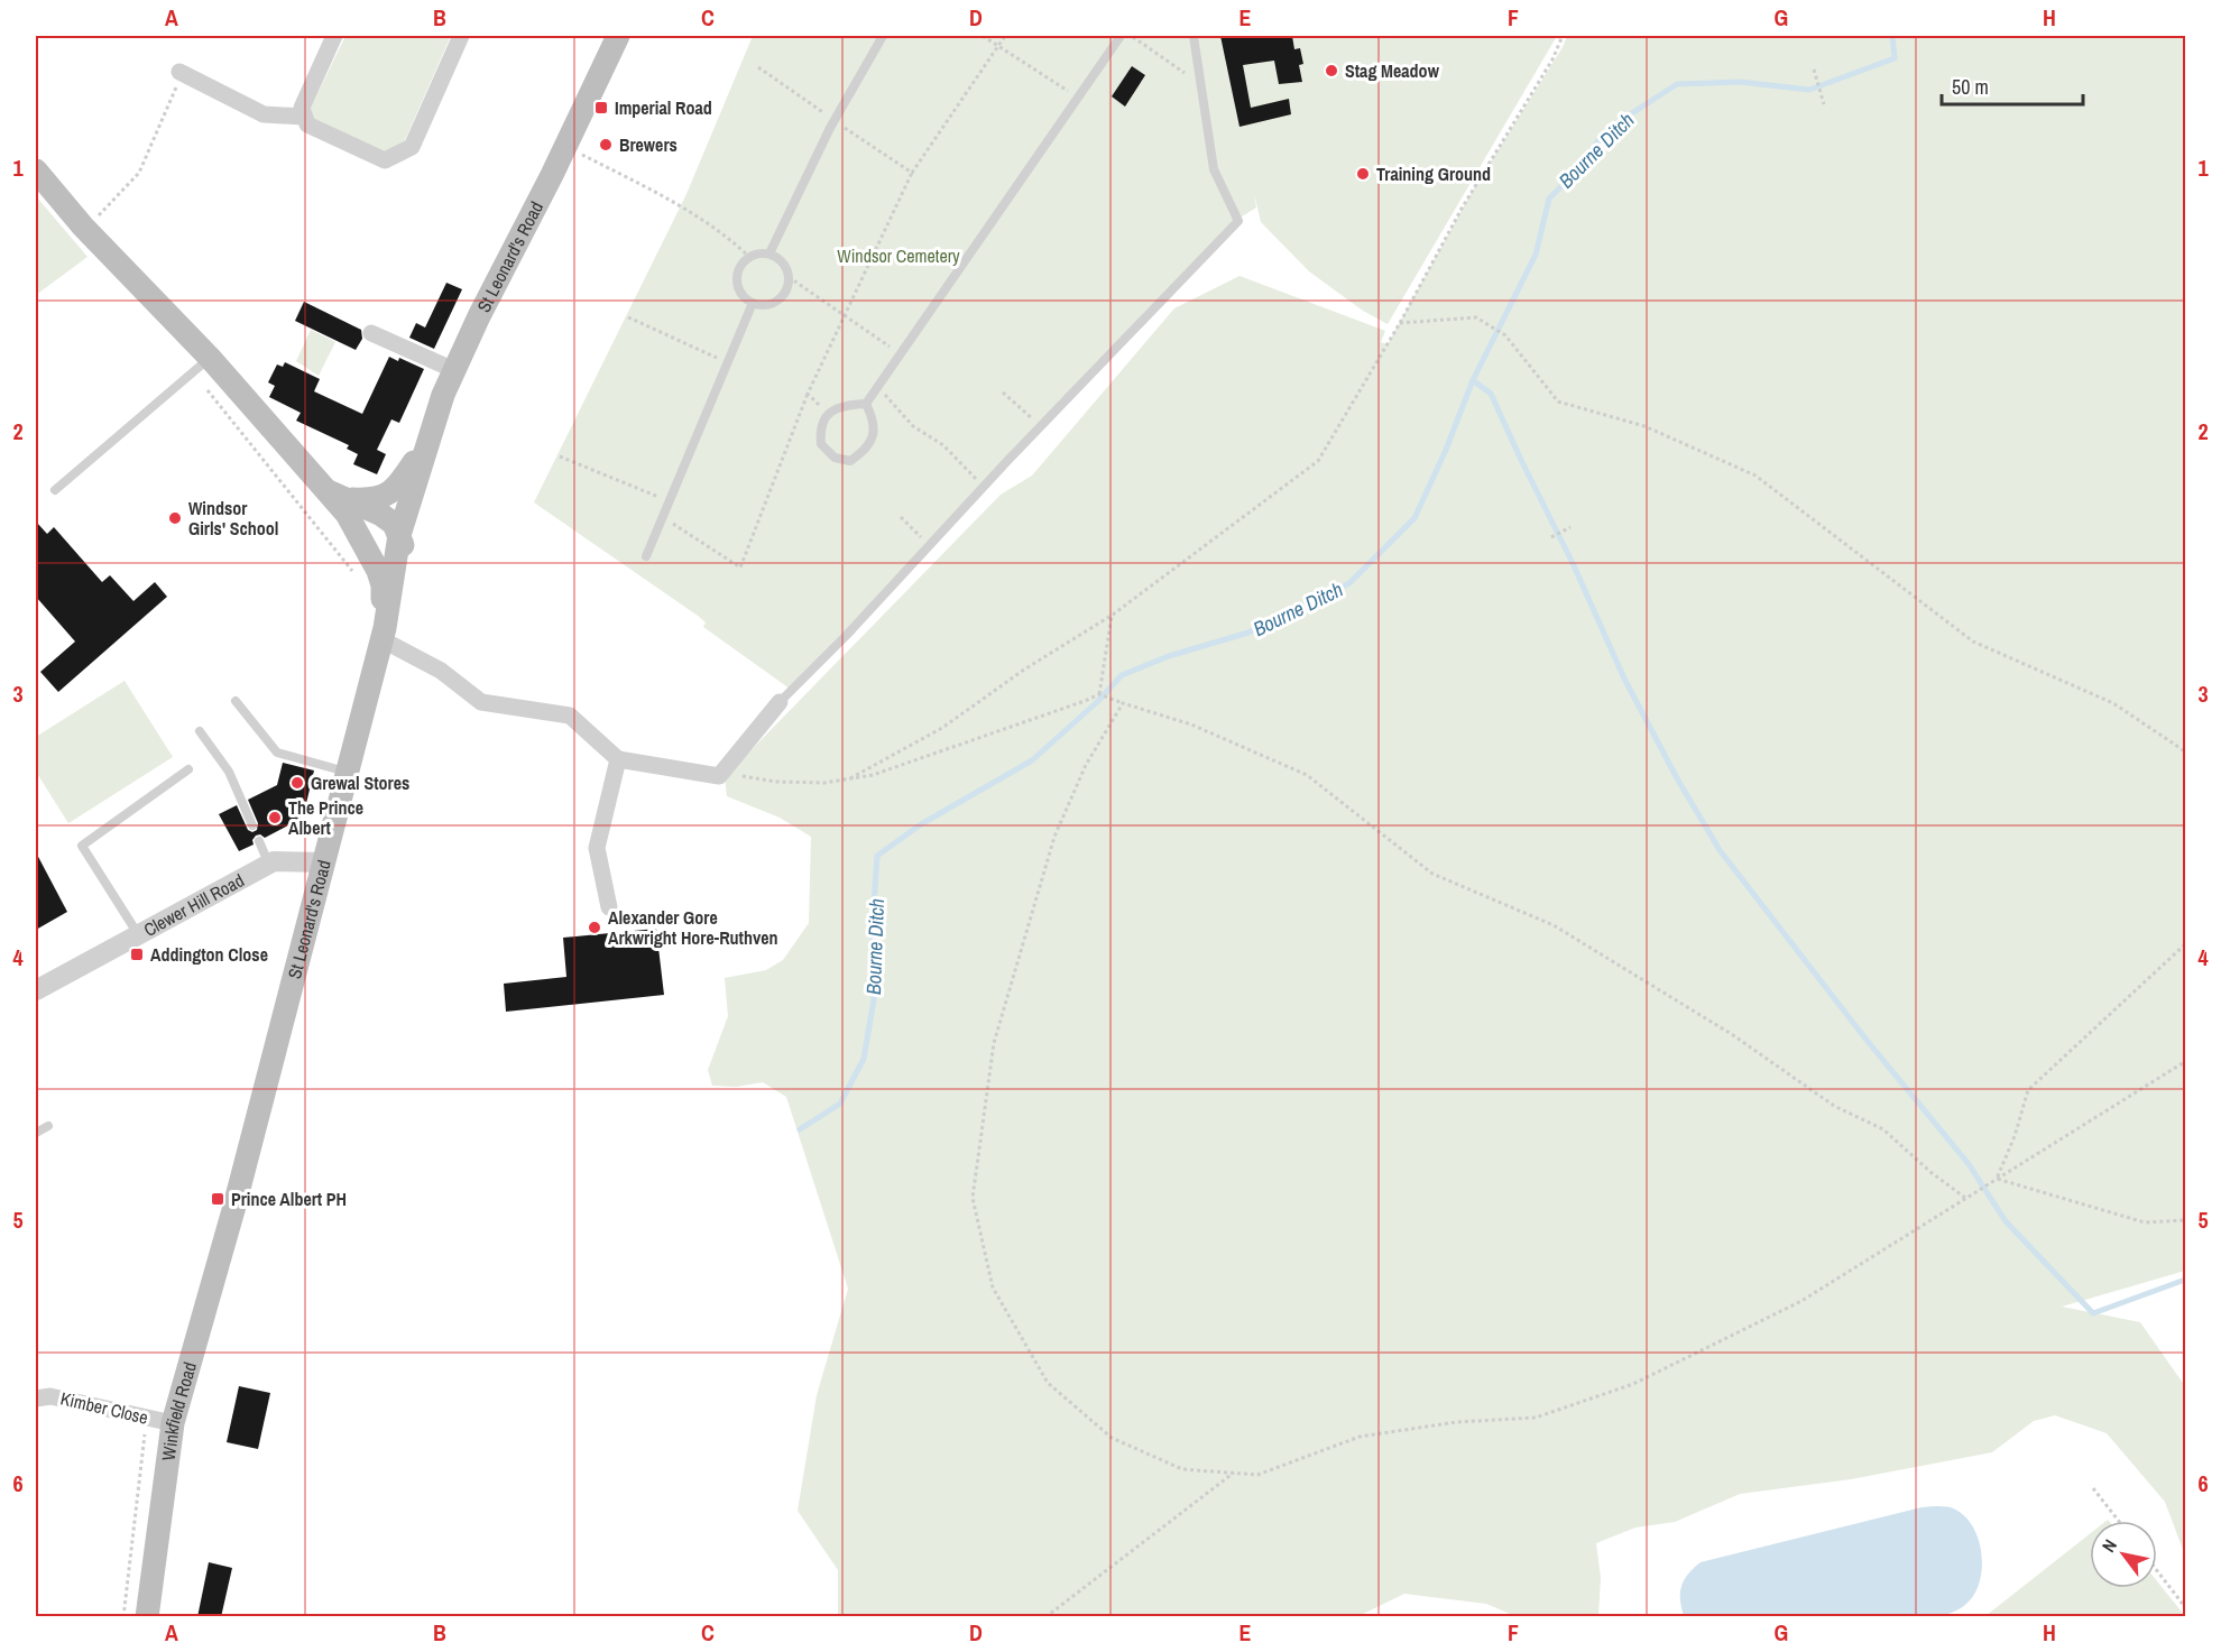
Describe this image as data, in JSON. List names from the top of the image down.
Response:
{
  "streets": {
    "main road": ["St Leonard's Road", "Winkfield Road"],
    "street": ["Clewer Hill Road", "Kimber Close"]
  },
  "crossings": [
    ["St Leonard's Road", "Clewer Hill Road"],
    ["St Leonard's Road", "Winkfield Road"],
    ["Kimber Close", "Winkfield Road"]
  ],
  "water": ["Bourne Ditch"],
  "parks": ["Windsor Cemetery"],
  "places": {
    "other": [
      "Stag Meadow",
      "Brewers",
      "Training Ground",
      "Windsor Girls' School",
      "Grewal Stores",
      "The Prince Albert",
      "Alexander Gore Arkwright Hore-Ruthven"
    ],
    "transit": ["Imperial Road", "Addington Close", "Prince Albert PH"]
  },
  "scale_bar": "50 m",
  "north": "top left",
  "grid": {
    "columns": [
      "A",
      "B",
      "C",
      "D",
      "E",
      "F",
      "G",
      "H"
    ],
    "rows": [
      "1",
      "2",
      "3",
      "4",
      "5",
      "6"
    ]
  }
}
